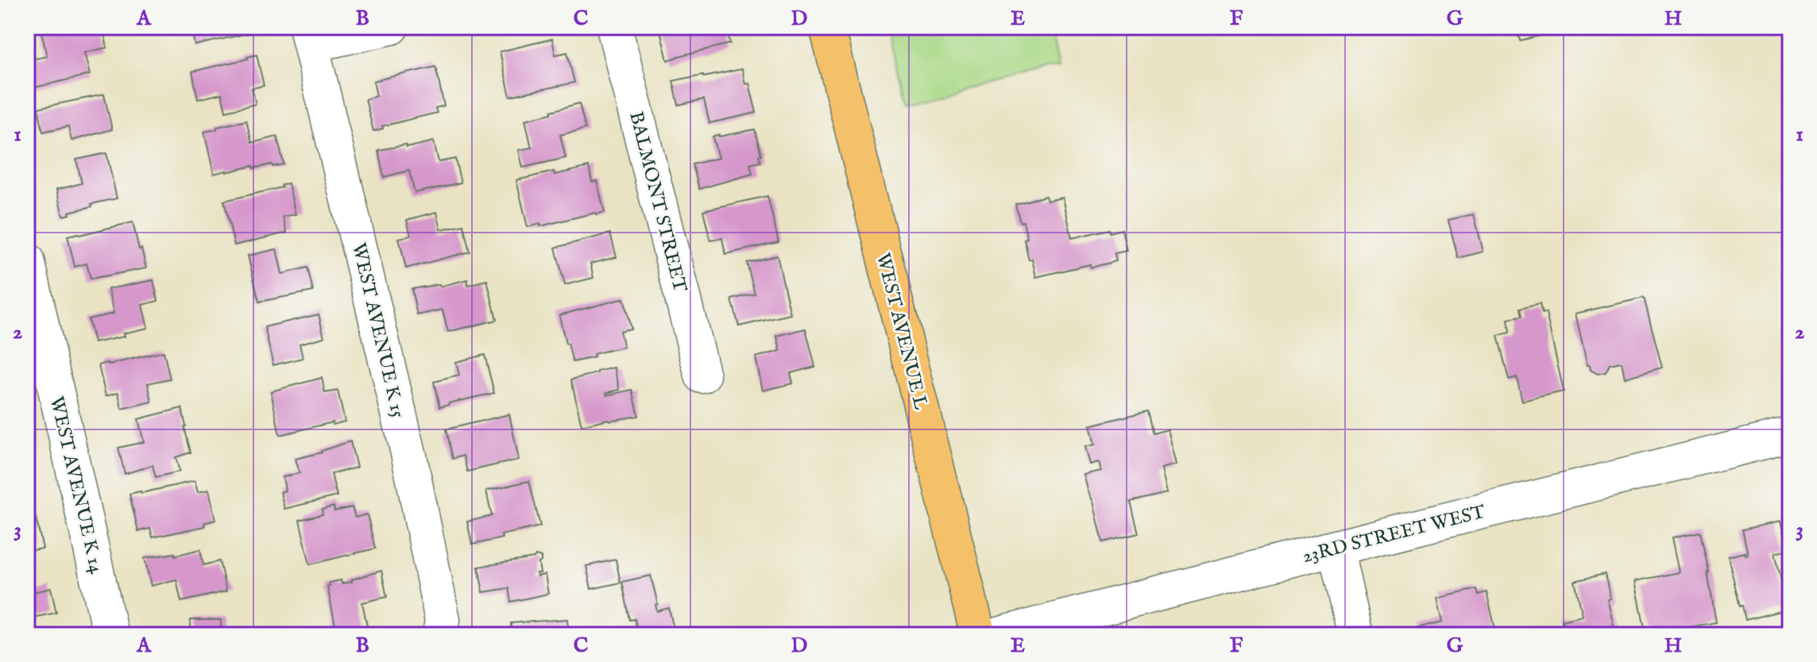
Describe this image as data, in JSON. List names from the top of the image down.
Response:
{
  "streets": {
    "main road": ["WEST AVENUE L"],
    "street": [
      "BALMONT STREET",
      "WEST AVENUE K 15",
      "WEST AVENUE K 14",
      "23RD STREET WEST"
    ]
  },
  "grid": {
    "columns": [
      "A",
      "B",
      "C",
      "D",
      "E",
      "F",
      "G",
      "H"
    ],
    "rows": ["1", "2", "3"]
  }
}
